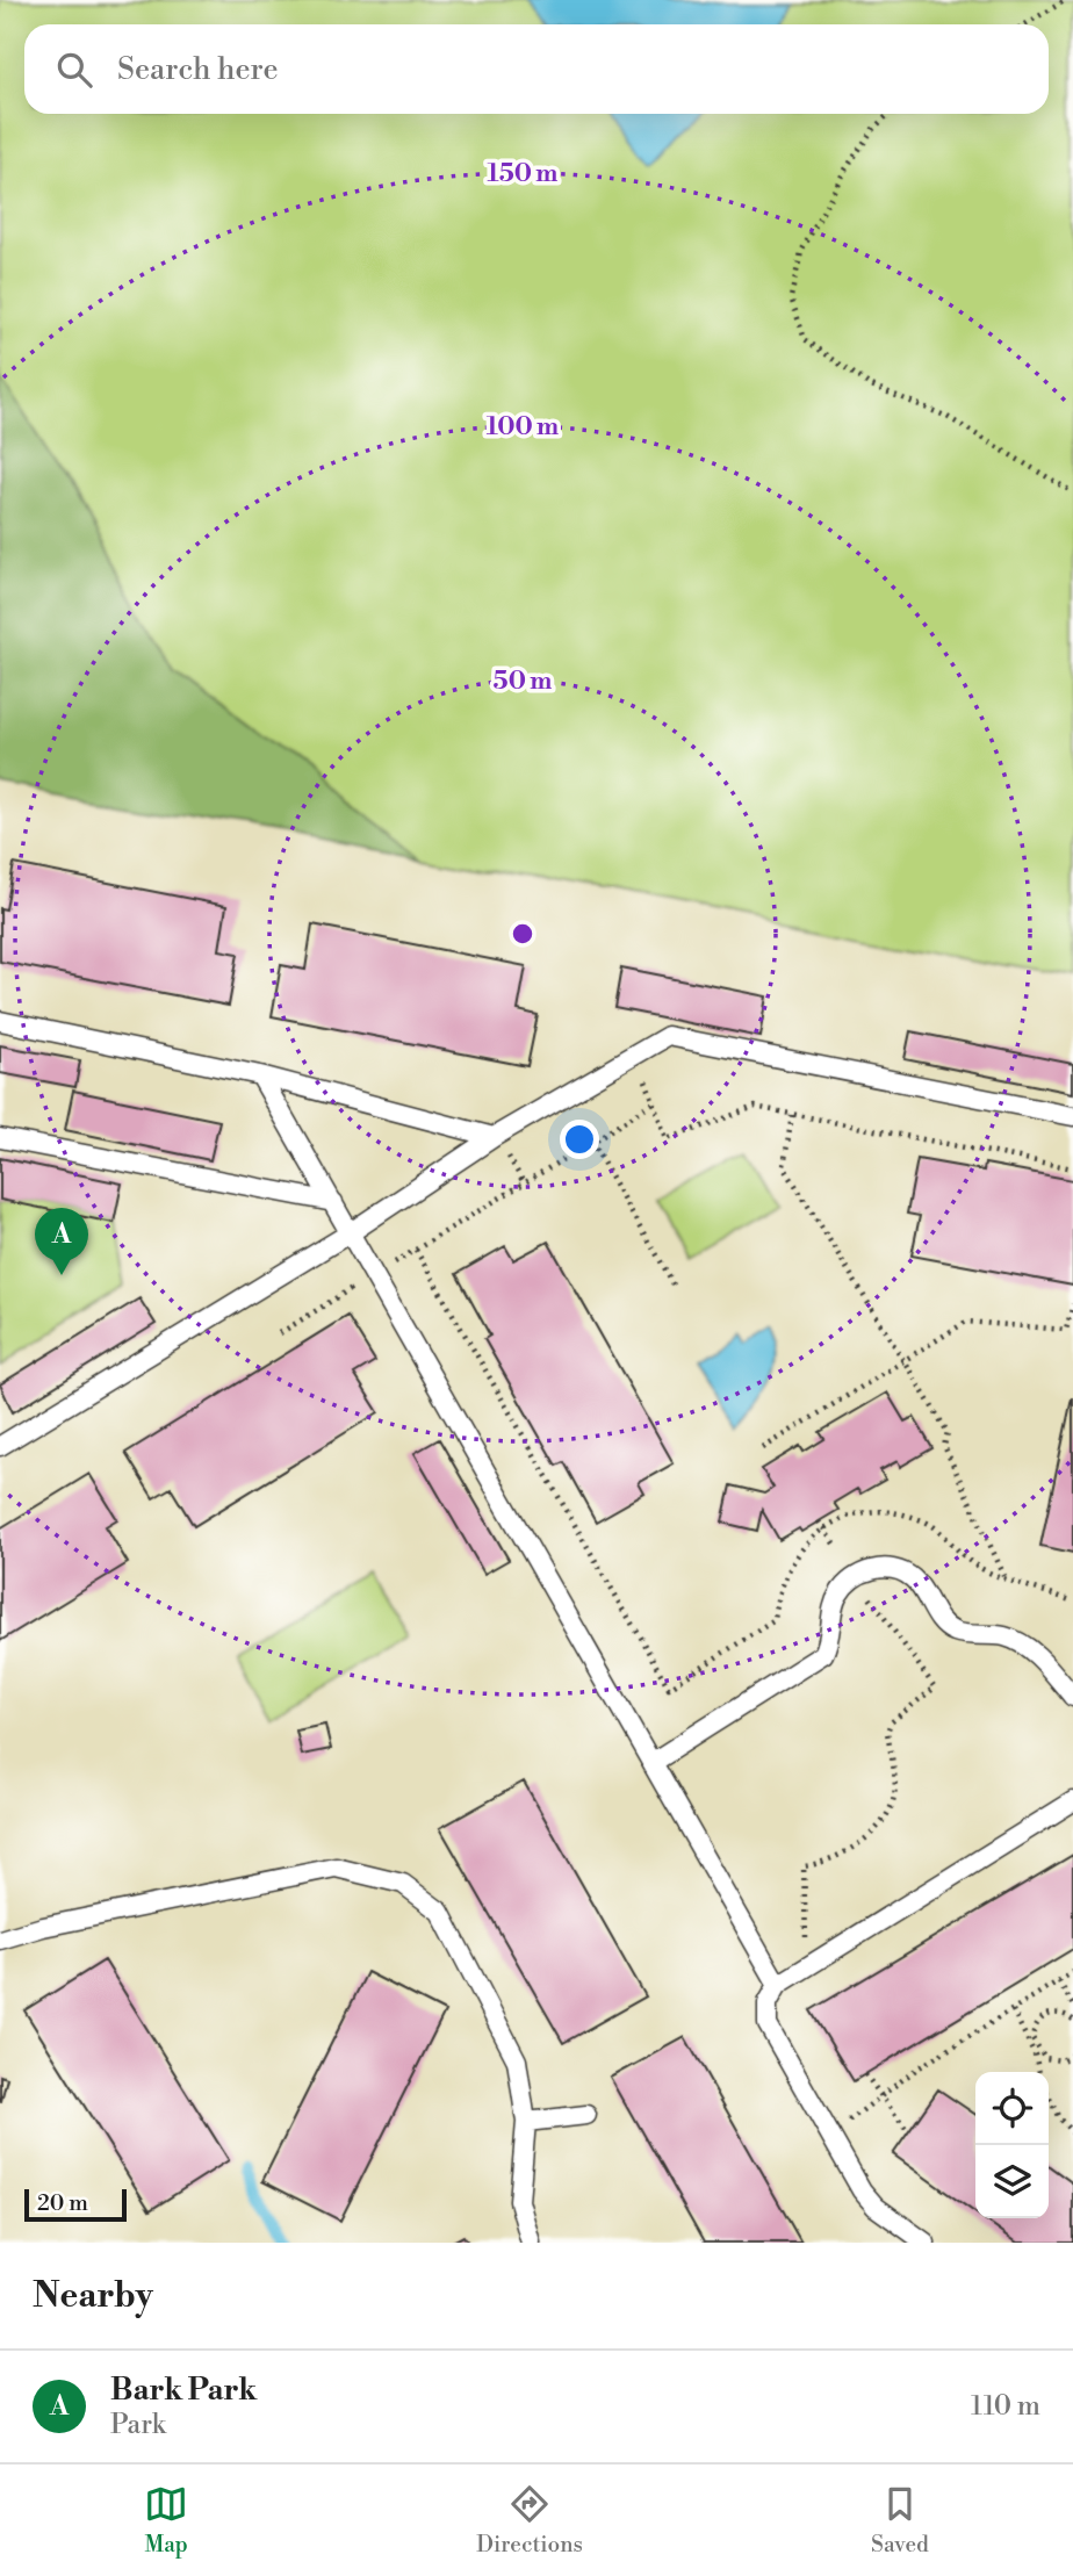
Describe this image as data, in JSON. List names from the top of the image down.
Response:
{
  "scale_bar": "20 m",
  "page": {
    "search": "Search here",
    "pins": "A",
    "scale": "20 m",
    "heading": "Nearby",
    "list": [
      {
        "mark": "A",
        "name": "Bark Park",
        "note": "Park",
        "value": "110 m"
      }
    ],
    "nav": ["Map", "Directions", "Saved"]
  },
  "rings": ["150 m", "100 m", "50 m"]
}
